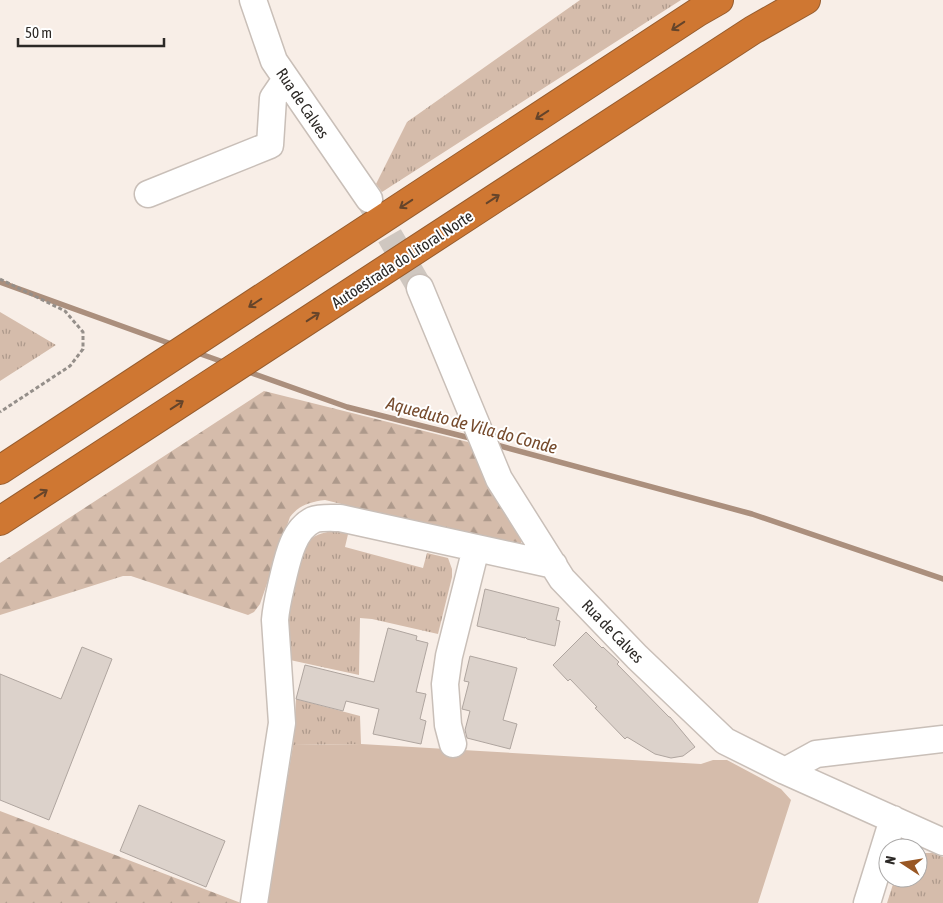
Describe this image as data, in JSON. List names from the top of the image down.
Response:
{
  "streets": {
    "highway": ["Autoestrada do Litoral Norte"],
    "street": ["Rua de Calves"]
  },
  "water": ["Aqueduto de Vila do Conde"],
  "scale_bar": "50 m",
  "north": "left"
}
